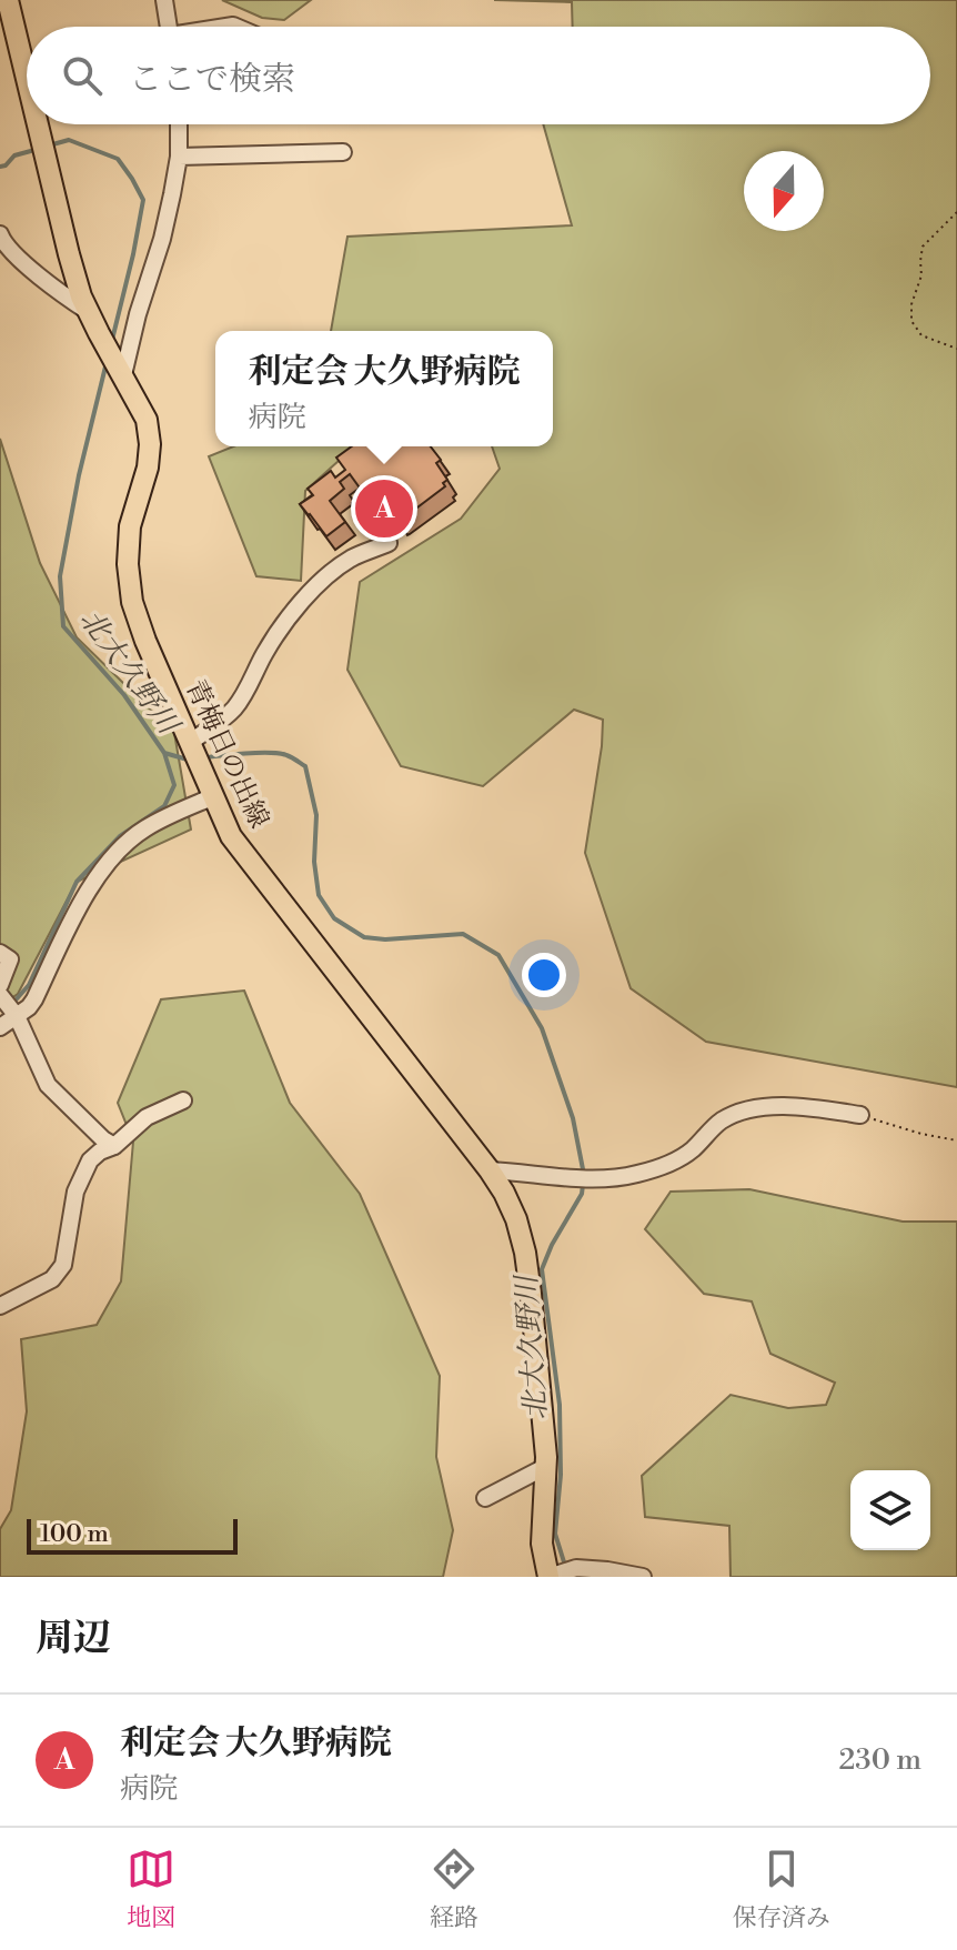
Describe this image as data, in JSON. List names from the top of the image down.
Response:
{
  "streets": {
    "main road": ["青梅日の出線"]
  },
  "water": ["北大久野川"],
  "scale_bar": "100 m",
  "north": "bottom",
  "page": {
    "search": "ここで検索",
    "popup": ["利定会 大久野病院", "病院"],
    "pins": "A",
    "scale": "100 m",
    "heading": "周辺",
    "list": [
      {
        "mark": "A",
        "name": "利定会 大久野病院",
        "note": "病院",
        "value": "230 m"
      }
    ],
    "nav": ["地図", "経路", "保存済み"]
  }
}
